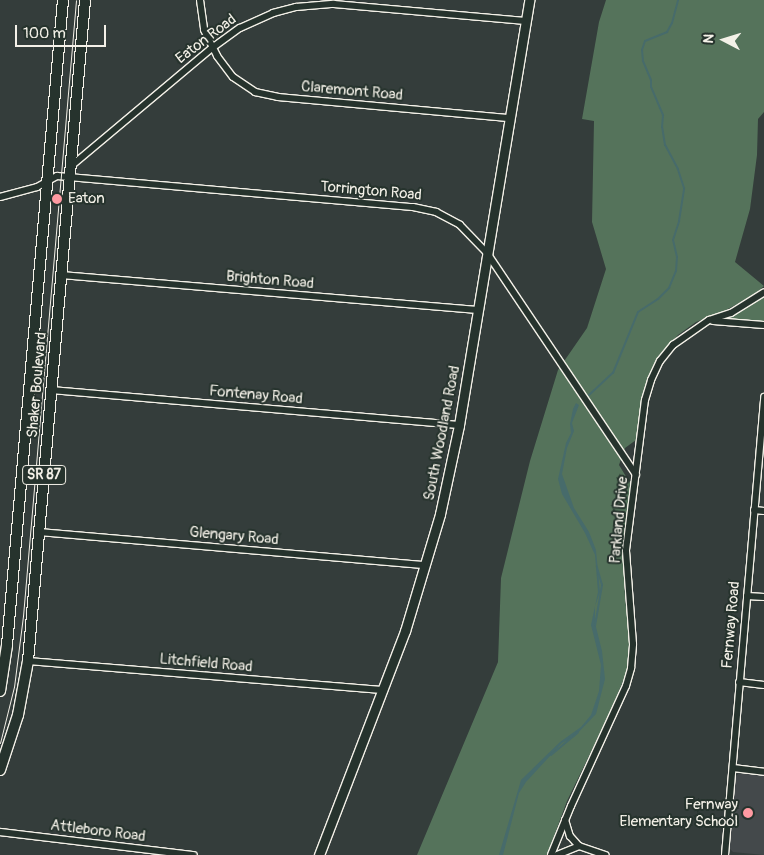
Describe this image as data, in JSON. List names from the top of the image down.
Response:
{
  "streets": {
    "main road": ["Shaker Boulevard", "SR 87"],
    "street": [
      "Eaton Road",
      "Claremont Road",
      "Torrington Road",
      "Brighton Road",
      "Fontenay Road",
      "South Woodland Road",
      "Parkland Drive",
      "Glengary Road",
      "Fernway Road",
      "Litchfield Road",
      "Attleboro Road"
    ]
  },
  "crossings": [
    ["Eaton Road", "Claremont Road"],
    ["Eaton Road", "Shaker Boulevard"],
    ["Eaton Road", "South Woodland Road"],
    ["Claremont Road", "South Woodland Road"],
    ["Torrington Road", "Shaker Boulevard"],
    ["Torrington Road", "South Woodland Road"],
    ["Torrington Road", "Parkland Drive"],
    ["Brighton Road", "Shaker Boulevard"],
    ["Brighton Road", "South Woodland Road"],
    ["Shaker Boulevard", "Fontenay Road"],
    ["Shaker Boulevard", "Glengary Road"],
    ["Shaker Boulevard", "Litchfield Road"],
    ["Fontenay Road", "South Woodland Road"],
    ["South Woodland Road", "Glengary Road"],
    ["South Woodland Road", "Litchfield Road"]
  ],
  "places": ["Eaton", "Fernway Elementary School"],
  "scale_bar": "100 m",
  "north": "left"
}
